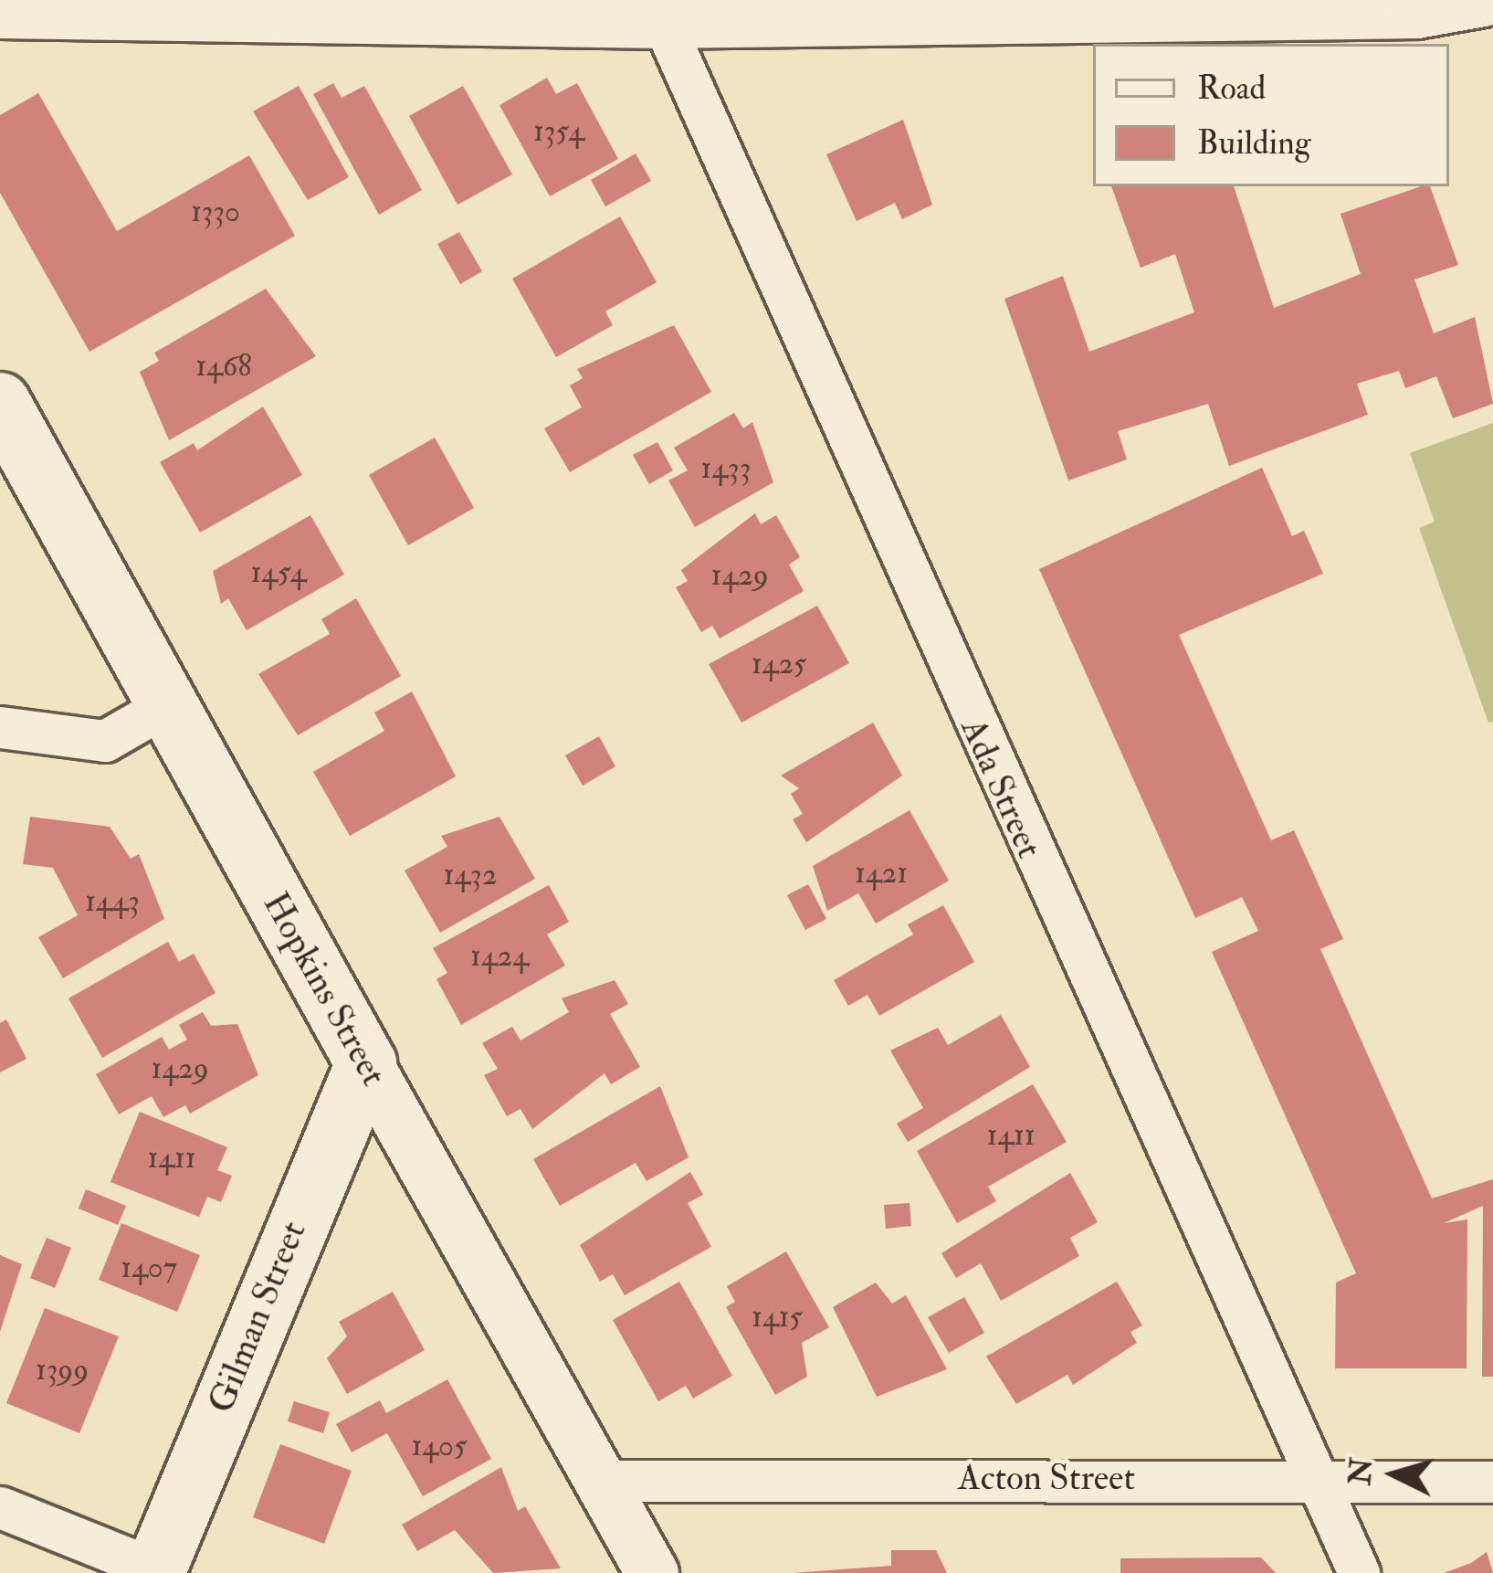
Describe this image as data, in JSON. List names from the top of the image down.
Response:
{
  "streets": {
    "main road": ["Hopkins Street", "Gilman Street"],
    "street": ["Ada Street", "Acton Street"]
  },
  "crossings": [
    ["Ada Street", "Acton Street"],
    ["Hopkins Street", "Gilman Street"],
    ["Hopkins Street", "Acton Street"]
  ],
  "house_numbers": [
    "1354",
    "1330",
    "1468",
    "1433",
    "1454",
    "1429",
    "1425",
    "1421",
    "1432",
    "1443",
    "1424",
    "1429",
    "1411",
    "1411",
    "1407",
    "1415",
    "1399",
    "1405"
  ],
  "legend": ["Road", "Building"],
  "north": "left"
}
